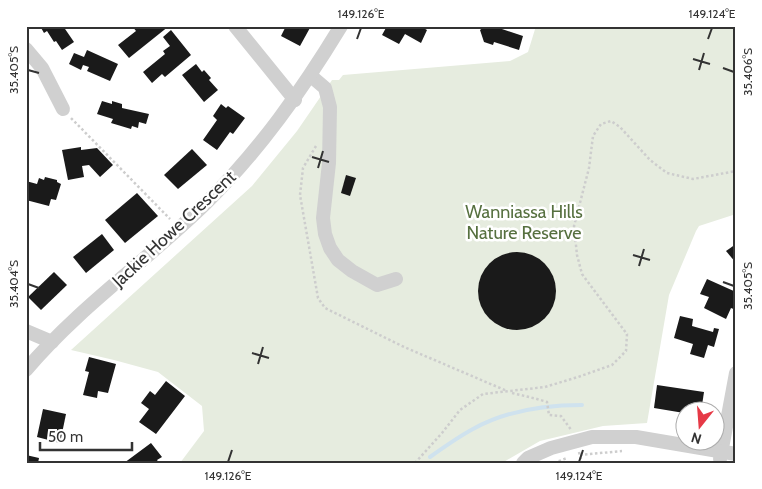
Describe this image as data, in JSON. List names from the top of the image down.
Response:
{
  "streets": {
    "street": ["Jackie Howe Crescent"]
  },
  "parks": ["Wanniassa Hills Nature Reserve"],
  "scale_bar": "50 m",
  "north": "bottom",
  "coordinates": [
    "149.126°E",
    "149.124°E",
    "35.405°S",
    "35.406°S",
    "35.404°S"
  ]
}
